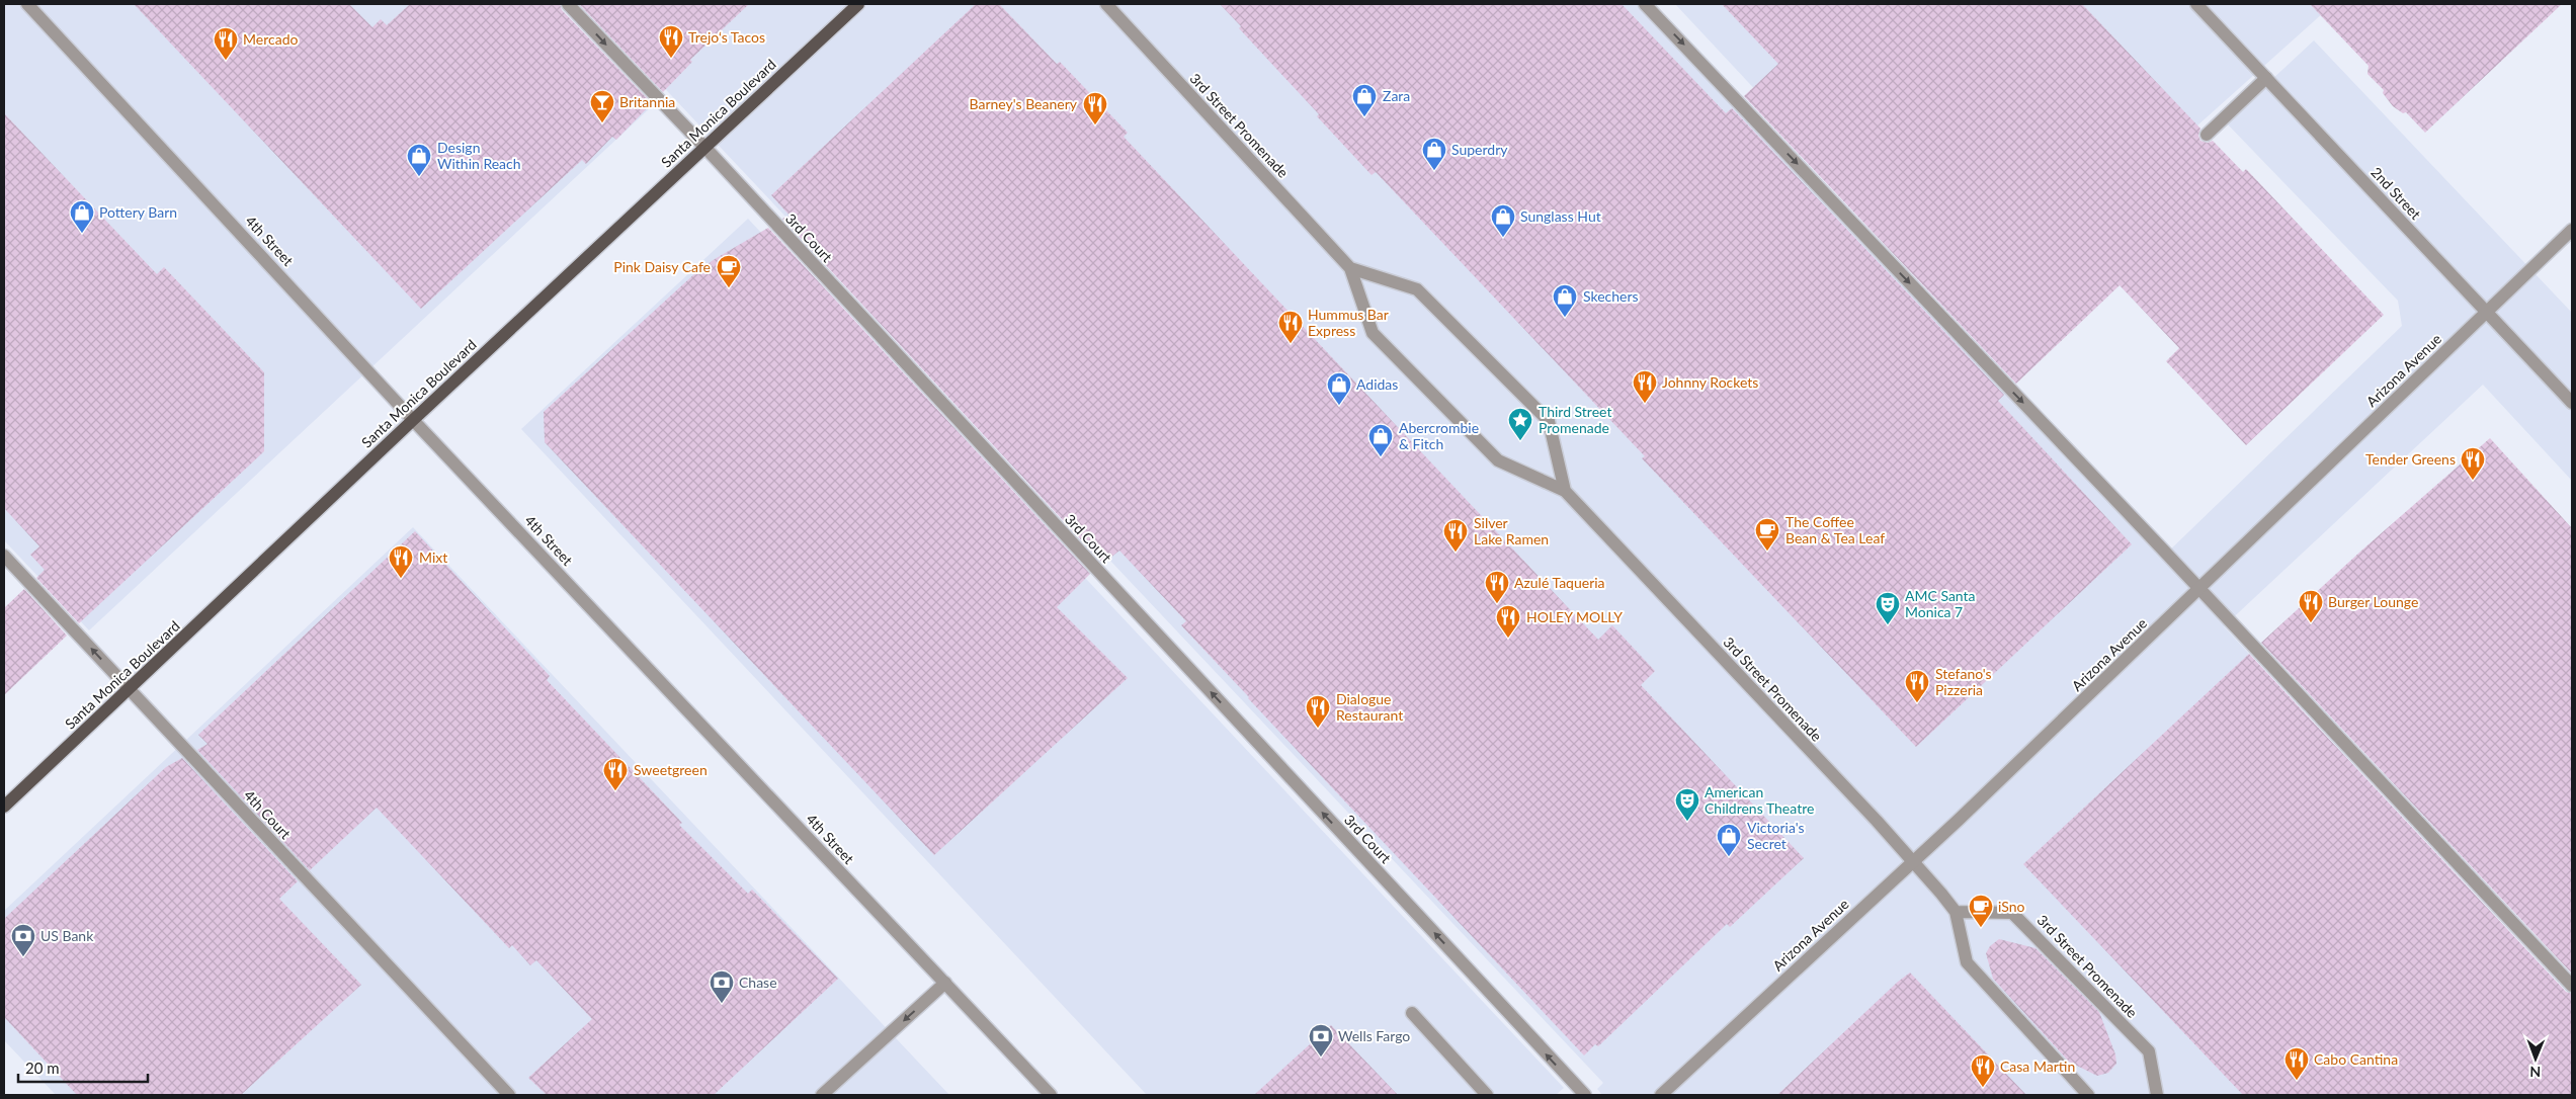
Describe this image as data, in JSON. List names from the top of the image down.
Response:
{
  "streets": {
    "main road": ["Santa Monica Boulevard"],
    "street": [
      "3rd Street Promenade",
      "2nd Street",
      "3rd Court",
      "4th Street",
      "Arizona Avenue",
      "4th Court"
    ]
  },
  "crossings": [
    ["Santa Monica Boulevard", "3rd Court"],
    ["Santa Monica Boulevard", "4th Street"],
    ["Santa Monica Boulevard", "4th Court"],
    ["3rd Street Promenade", "Arizona Avenue"],
    ["2nd Street", "Arizona Avenue"]
  ],
  "places": {
    "restaurant": [
      "Trejo‘s Tacos",
      "Mercado",
      "Barney's Beanery",
      "Hummus Bar Express",
      "Johnny Rockets",
      "Tender Greens",
      "Silver Lake Ramen",
      "Mixt",
      "Azulé Taqueria",
      "Burger Lounge",
      "HOLEY MOLLY",
      "Stefano's Pizzeria",
      "Dialogue Restaurant",
      "Sweetgreen",
      "Cabo Cantina",
      "Casa Martin"
    ],
    "shop": [
      "Zara",
      "Superdry",
      "Design Within Reach",
      "Pottery Barn",
      "Sunglass Hut",
      "Skechers",
      "Adidas",
      "Abercrombie & Fitch",
      "Victoria's Secret"
    ],
    "bar": ["Britannia"],
    "cafe": ["Pink Daisy Cafe", "The Coffee Bean & Tea Leaf", "iSno"],
    "place": ["Third Street Promenade"],
    "theatre": ["AMC Santa Monica 7", "American Childrens Theatre"],
    "bank": ["US Bank", "Chase", "Wells Fargo"]
  },
  "scale_bar": "20 m",
  "north": "bottom"
}
